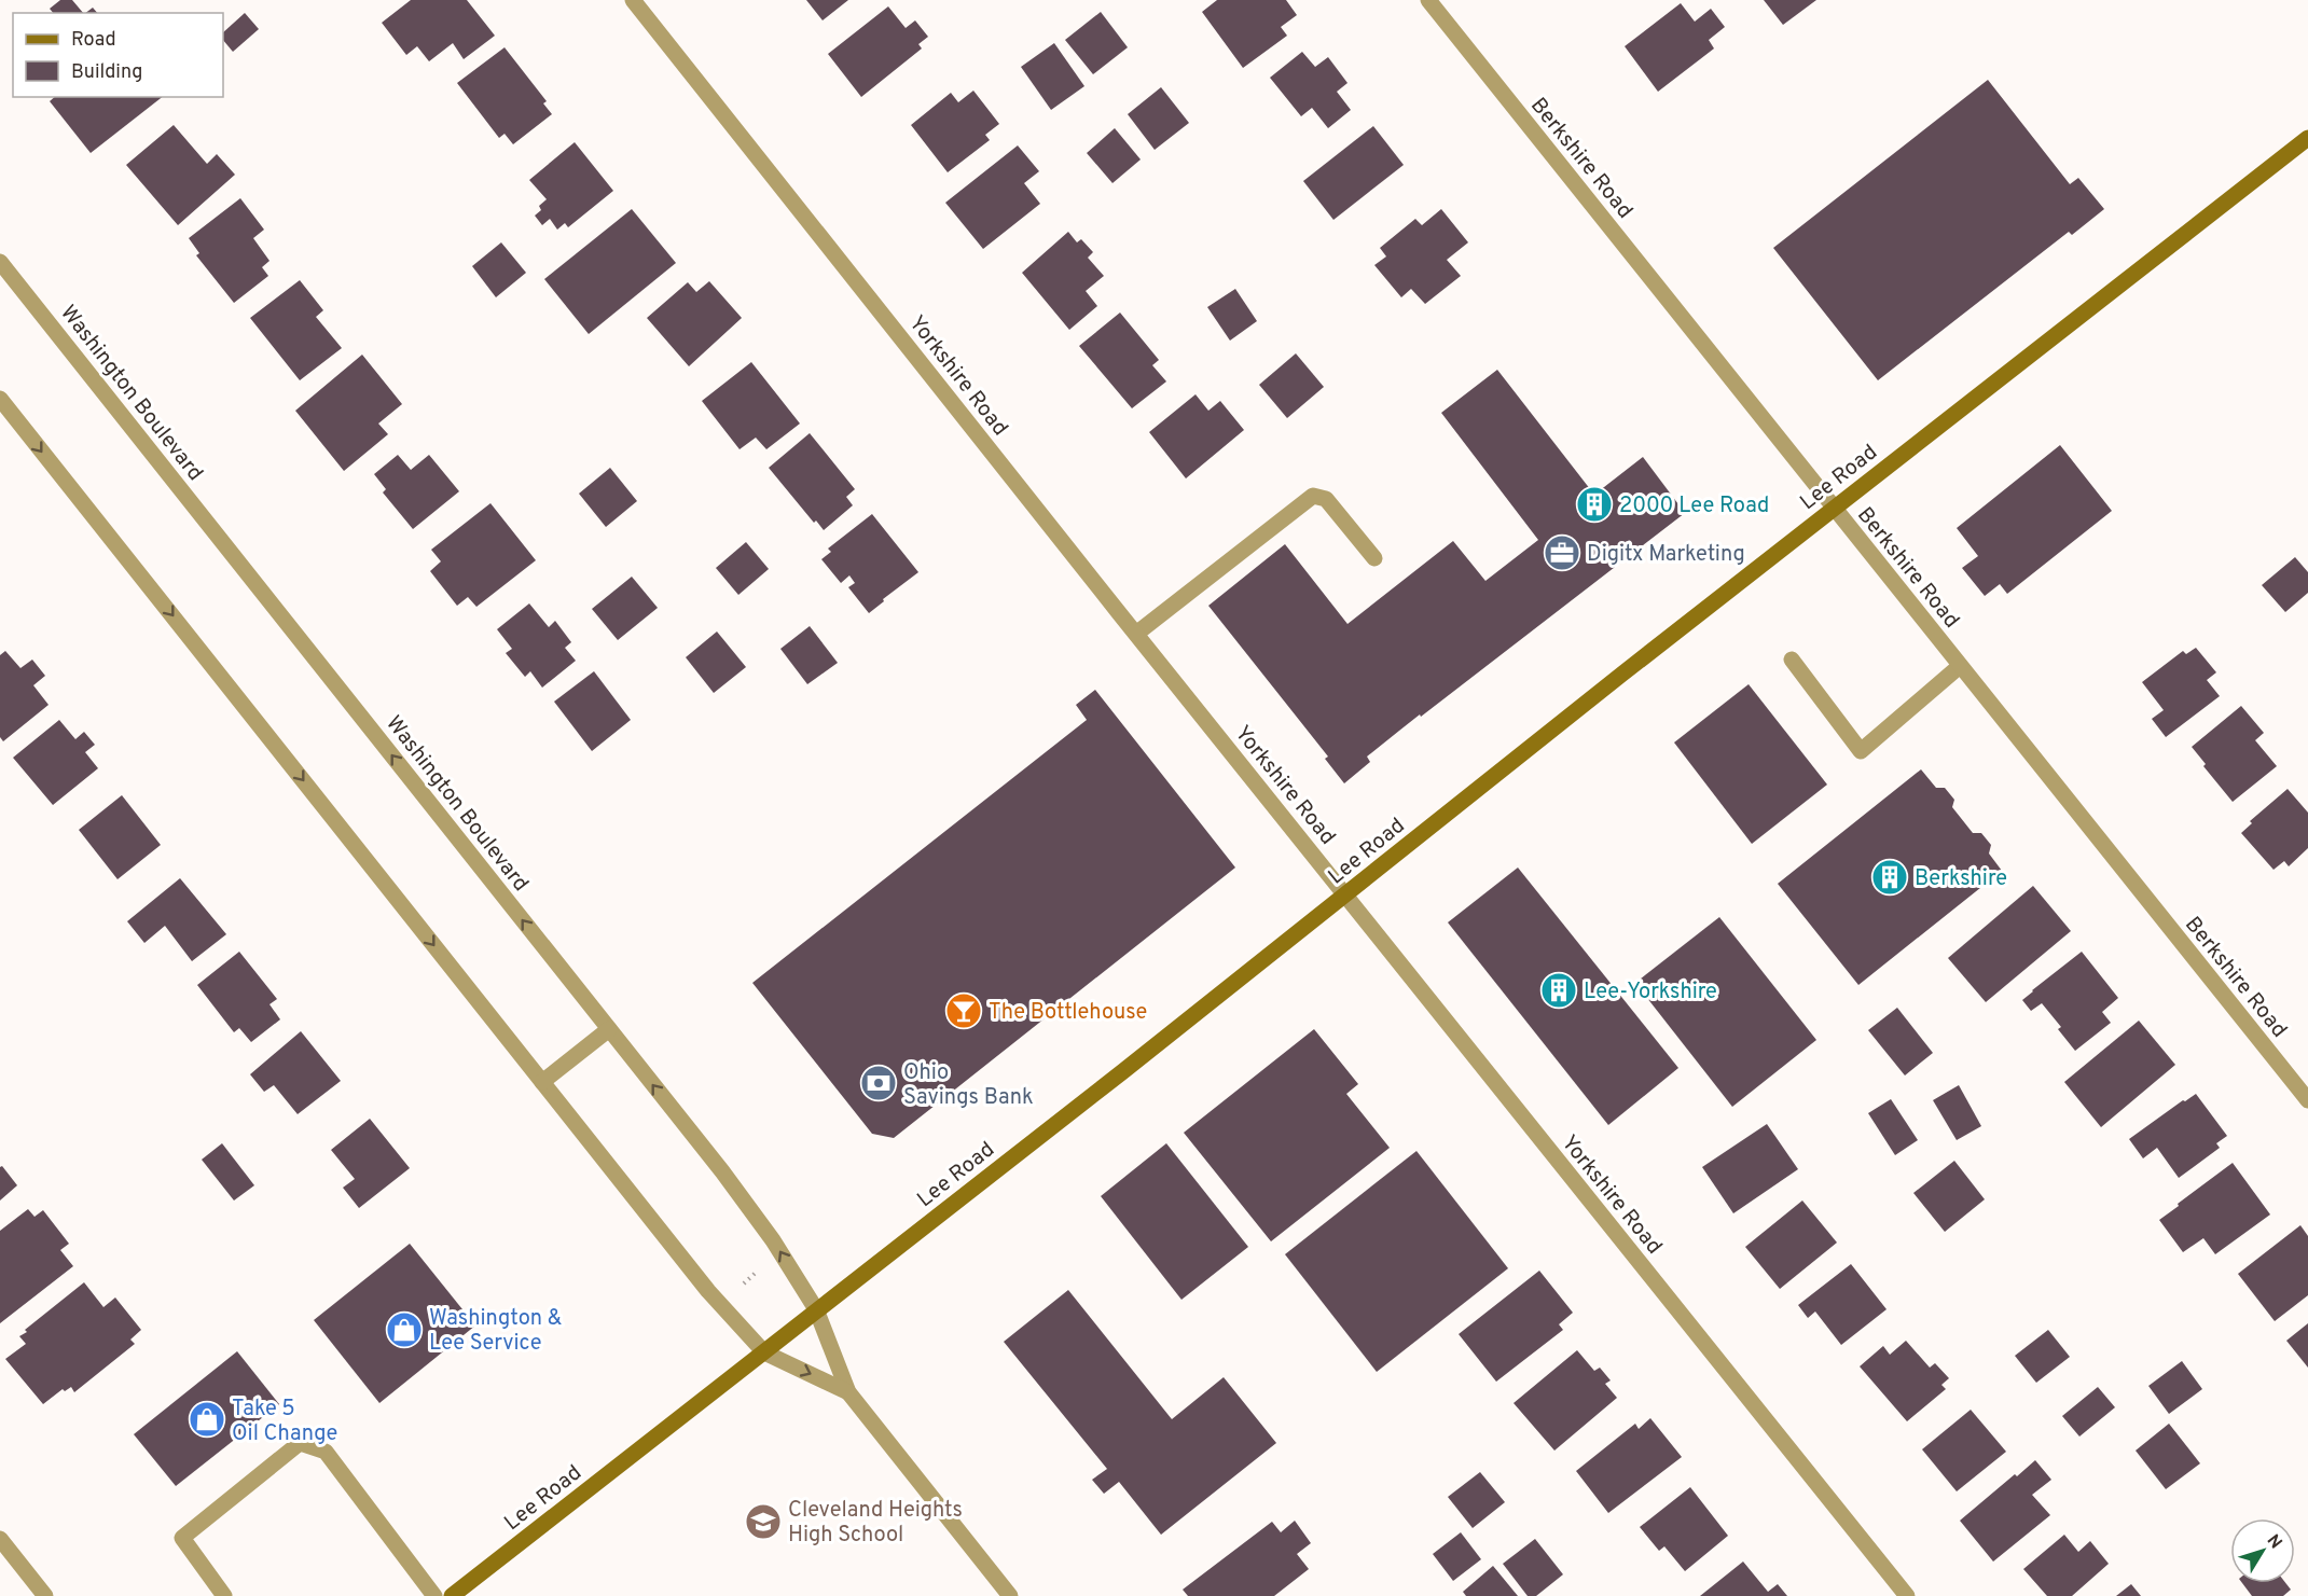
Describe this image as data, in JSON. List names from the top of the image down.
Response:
{
  "streets": {
    "main road": ["Lee Road"],
    "street": ["Berkshire Road", "Yorkshire Road", "Washington Boulevard"]
  },
  "crossings": [
    ["Berkshire Road", "Lee Road"],
    ["Yorkshire Road", "Lee Road"],
    ["Washington Boulevard", "Lee Road"]
  ],
  "places": {
    "building": ["2000 Lee Road", "Berkshire", "Lee-Yorkshire"],
    "office": ["Digitx Marketing"],
    "bar": ["The Bottlehouse"],
    "bank": ["Ohio Savings Bank"],
    "shop": ["Washington & Lee Service", "Take 5 Oil Change"],
    "school or university": ["Cleveland Heights High School"]
  },
  "legend": ["Road", "Building"],
  "north": "top right"
}
